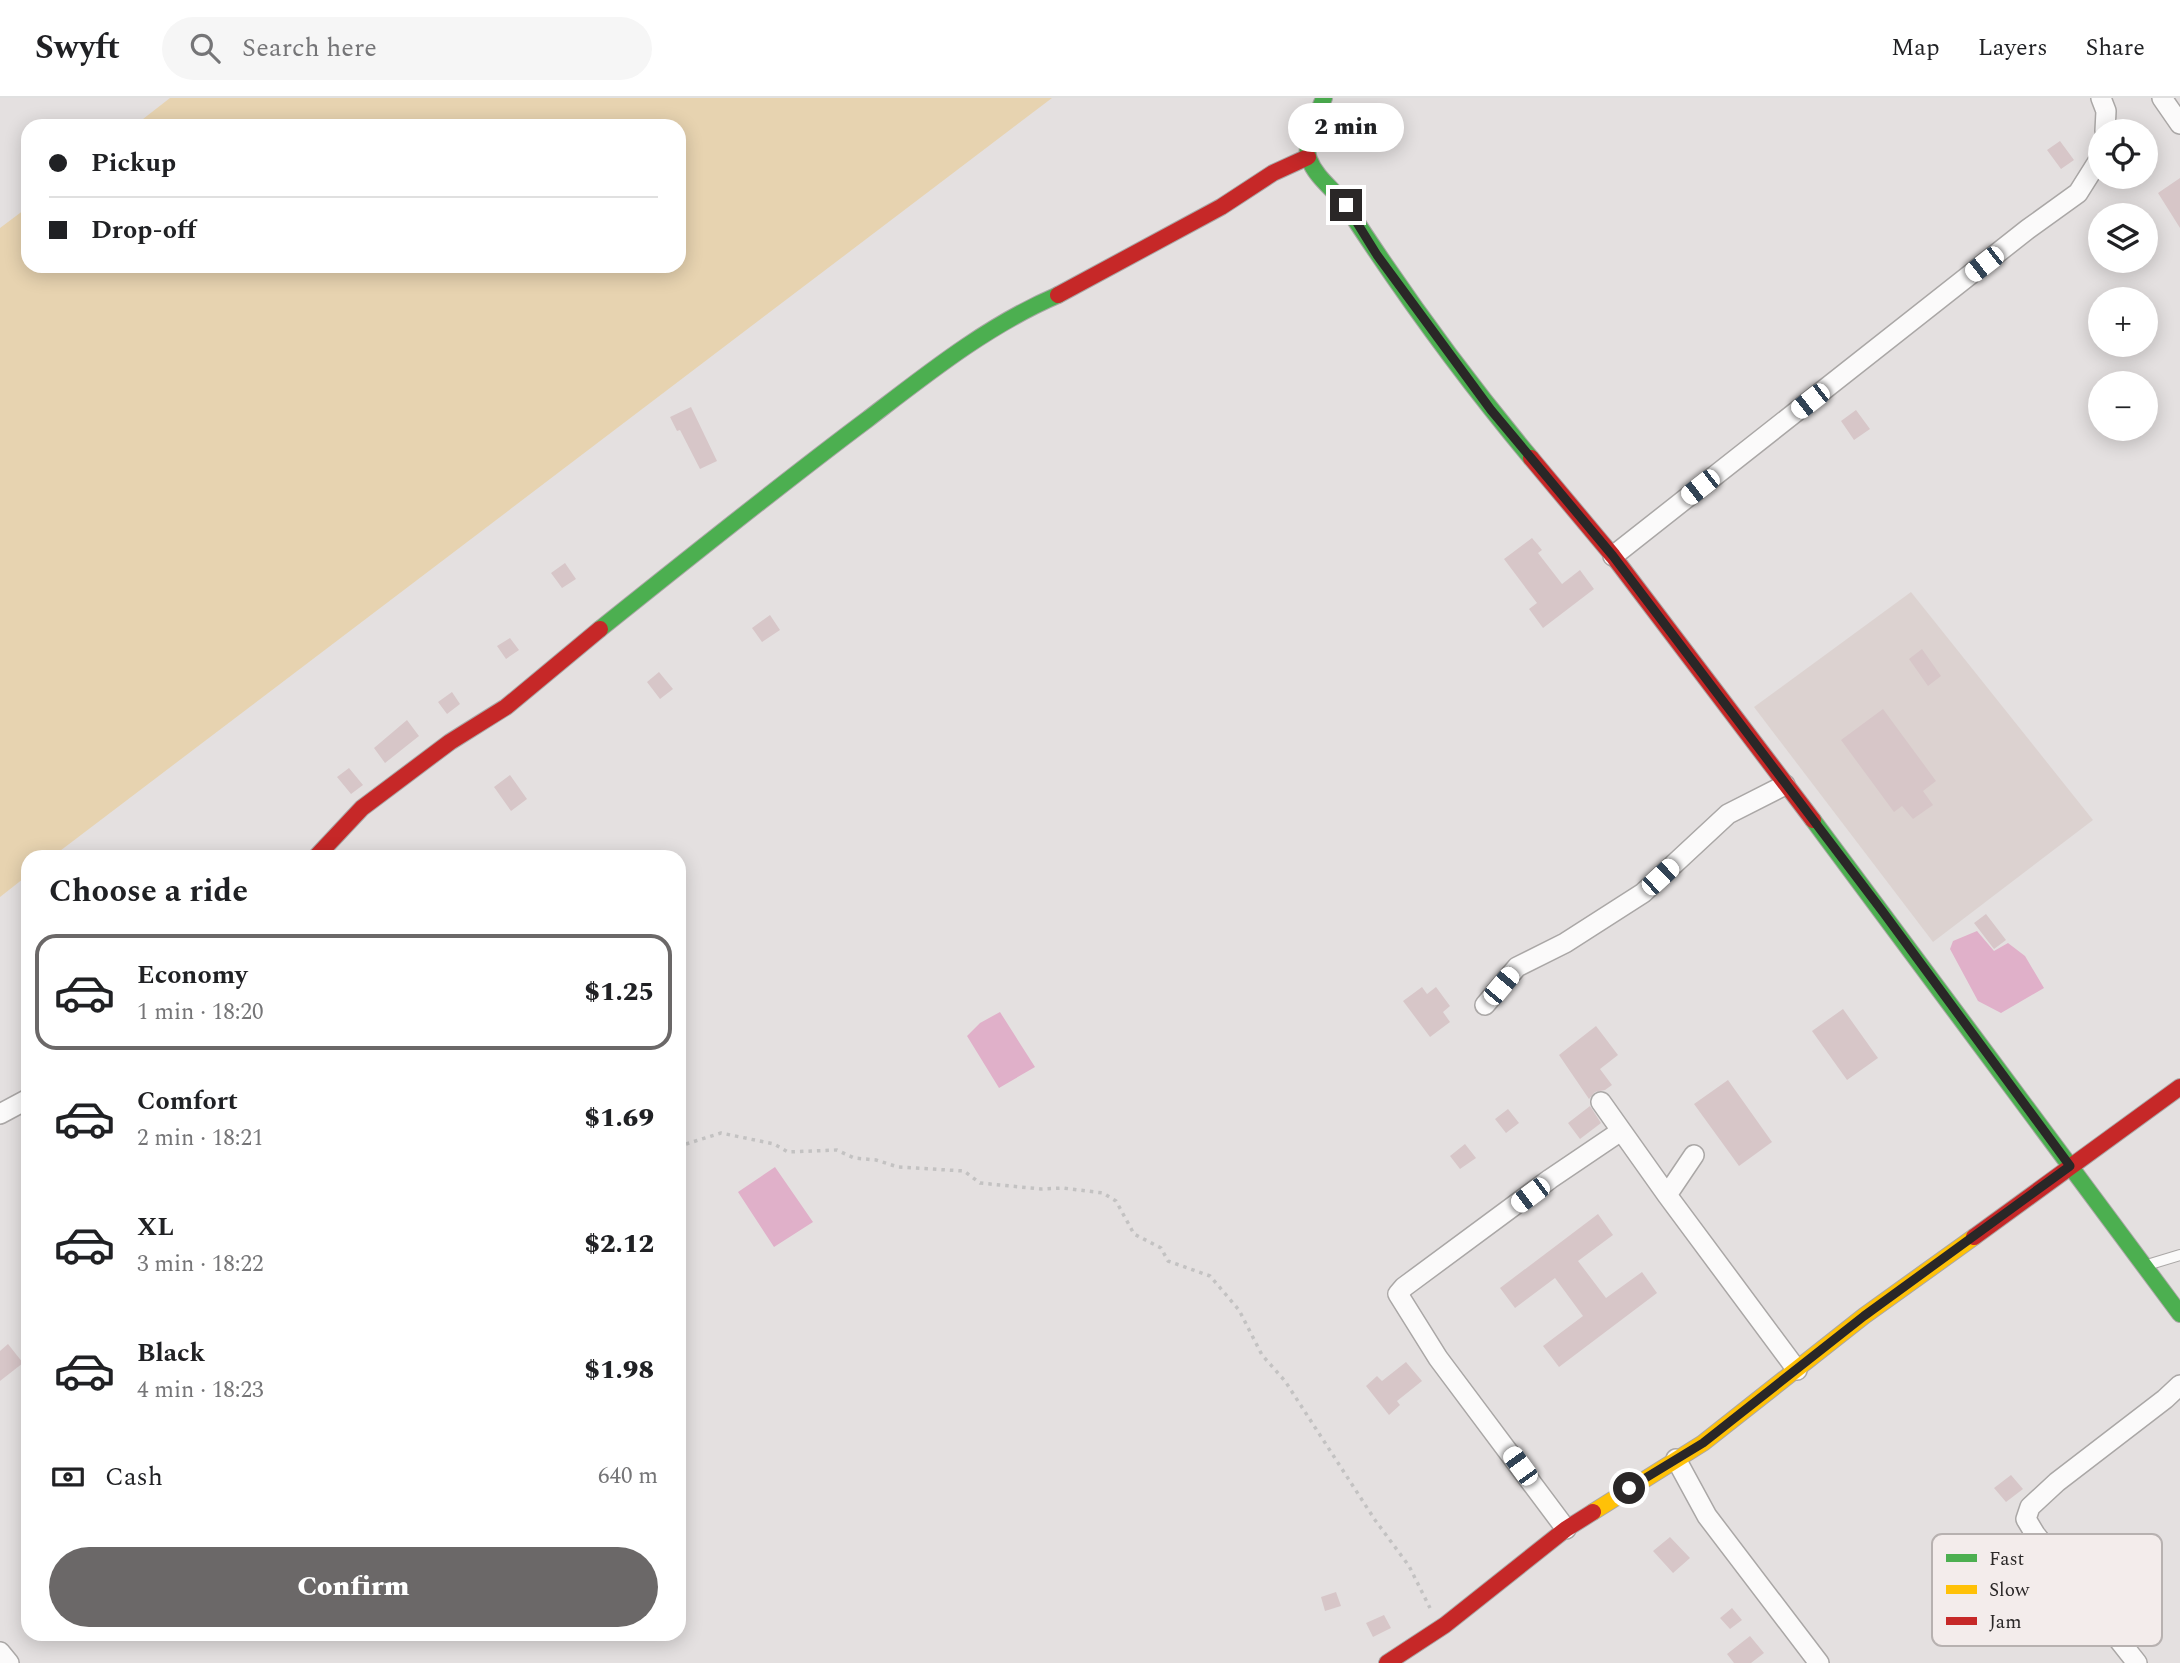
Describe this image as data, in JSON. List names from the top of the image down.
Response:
{
  "legend": ["Fast", "Slow", "Jam"],
  "page": {
    "header": "Swyft",
    "search": "Search here",
    "nav": ["Map", "Layers", "Share"],
    "bubble": "2 min",
    "map_buttons": ["+", "−"],
    "banner": ["Pickup", "Drop-off"],
    "heading": "Choose a ride",
    "list": [
      {
        "name": "Economy",
        "note": "1 min · 18:20",
        "value": "$1.25"
      },
      {
        "name": "Comfort",
        "note": "2 min · 18:21",
        "value": "$1.69"
      },
      {
        "name": "XL",
        "note": "3 min · 18:22",
        "value": "$2.12"
      },
      {
        "name": "Black",
        "note": "4 min · 18:23",
        "value": "$1.98"
      }
    ],
    "pay": ["Cash", "640 m"],
    "buttons": "Confirm"
  }
}
